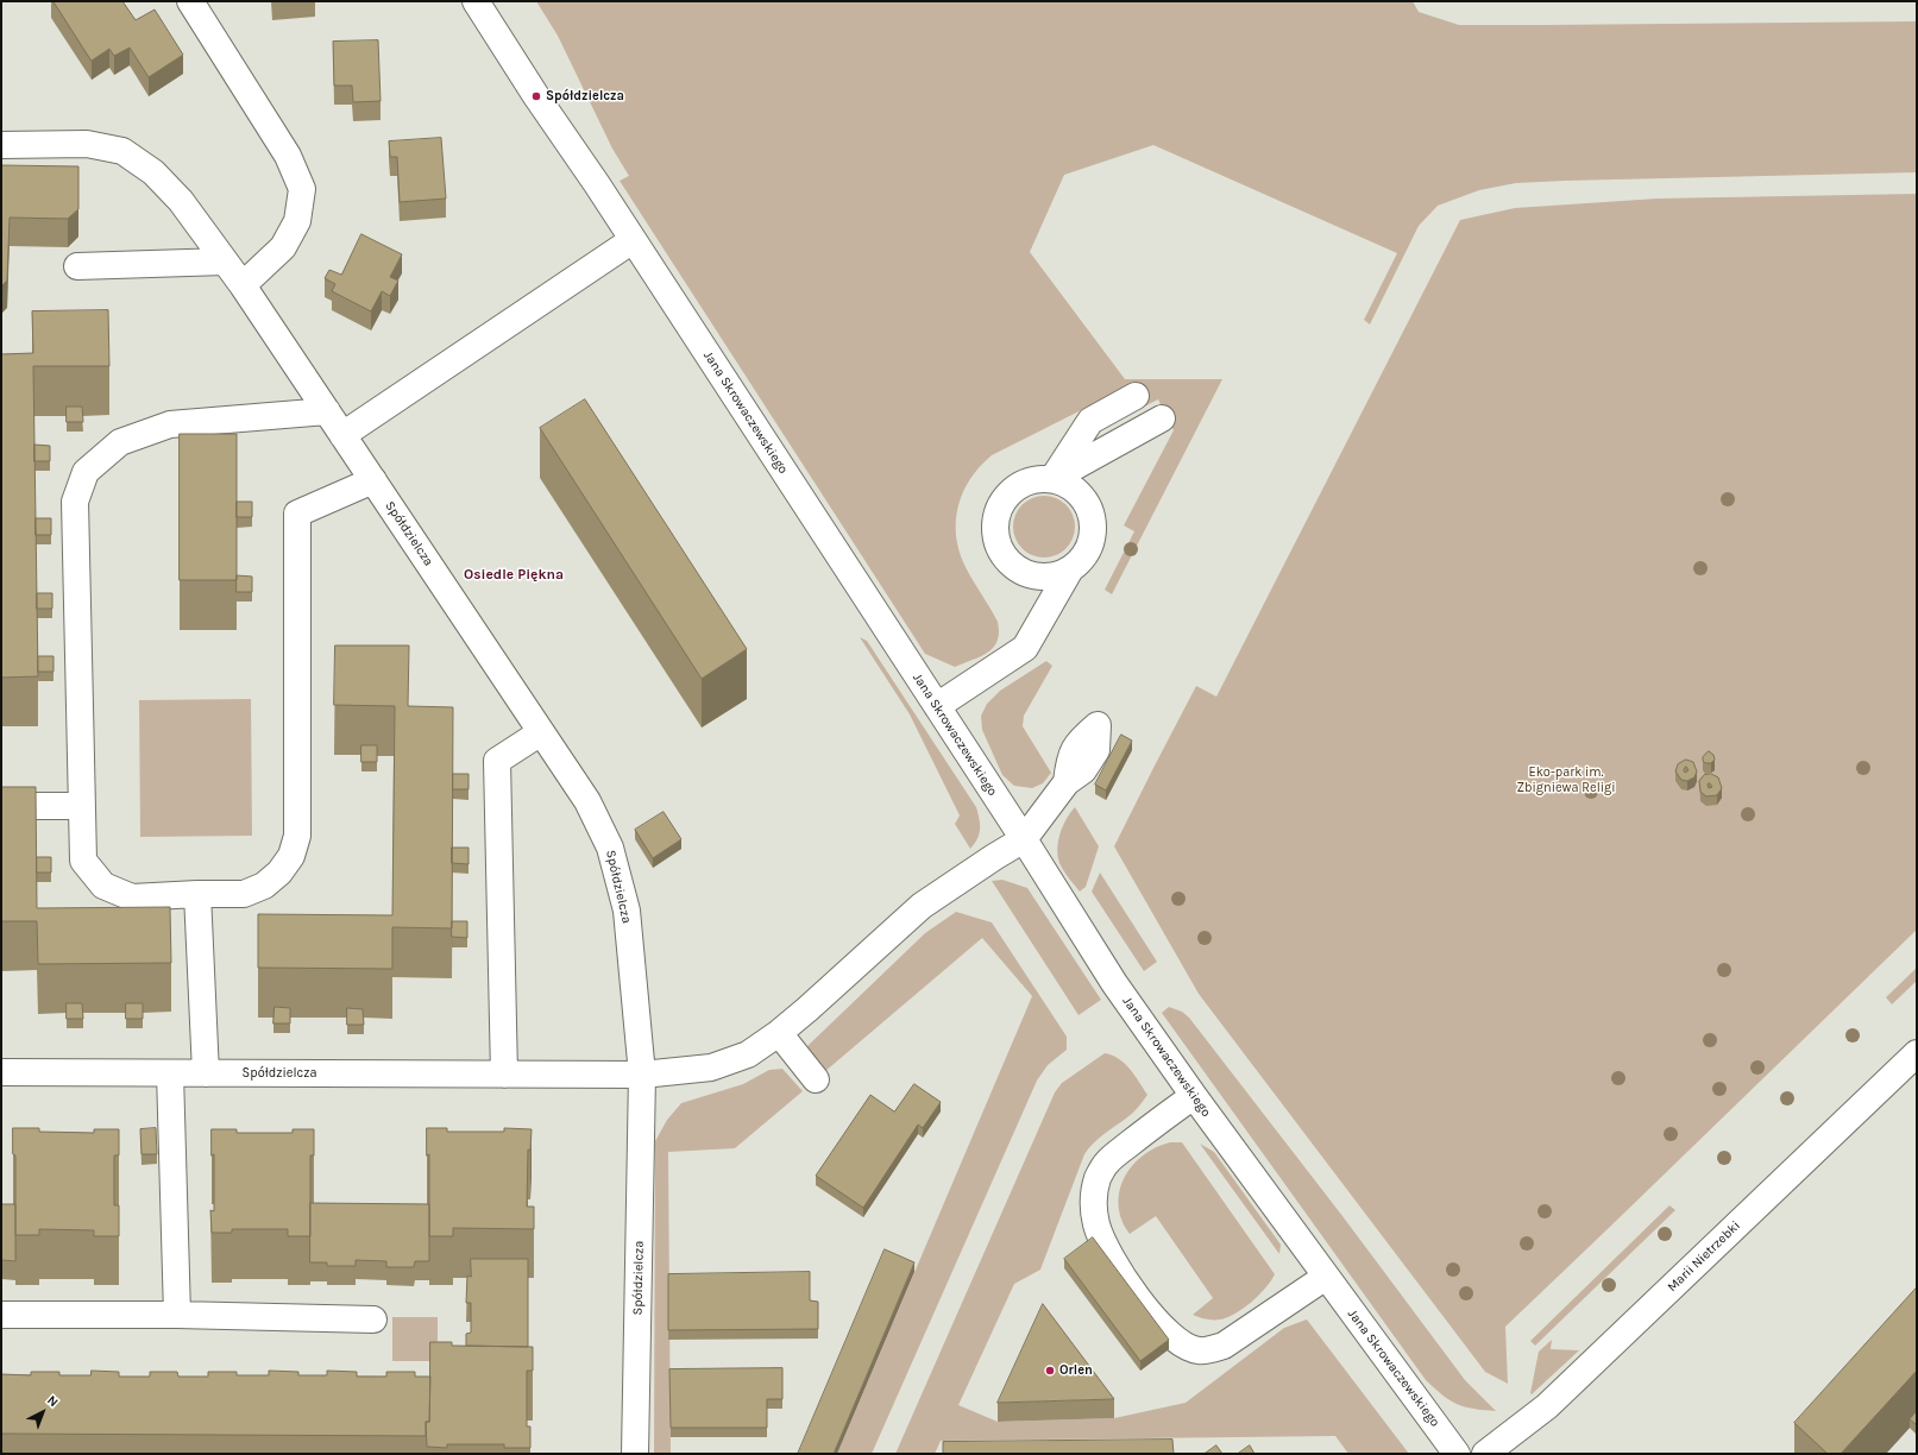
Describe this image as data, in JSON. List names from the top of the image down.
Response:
{
  "streets": {
    "street": ["Jana Skrowaczewskiego", "Spółdzielcza", "Marii Nietrzebki"]
  },
  "districts": ["Osiedle Piękna"],
  "parks": ["Eko-park im. Zbigniewa Religi"],
  "places": ["Spółdzielcza", "Orlen"],
  "north": "top right"
}
